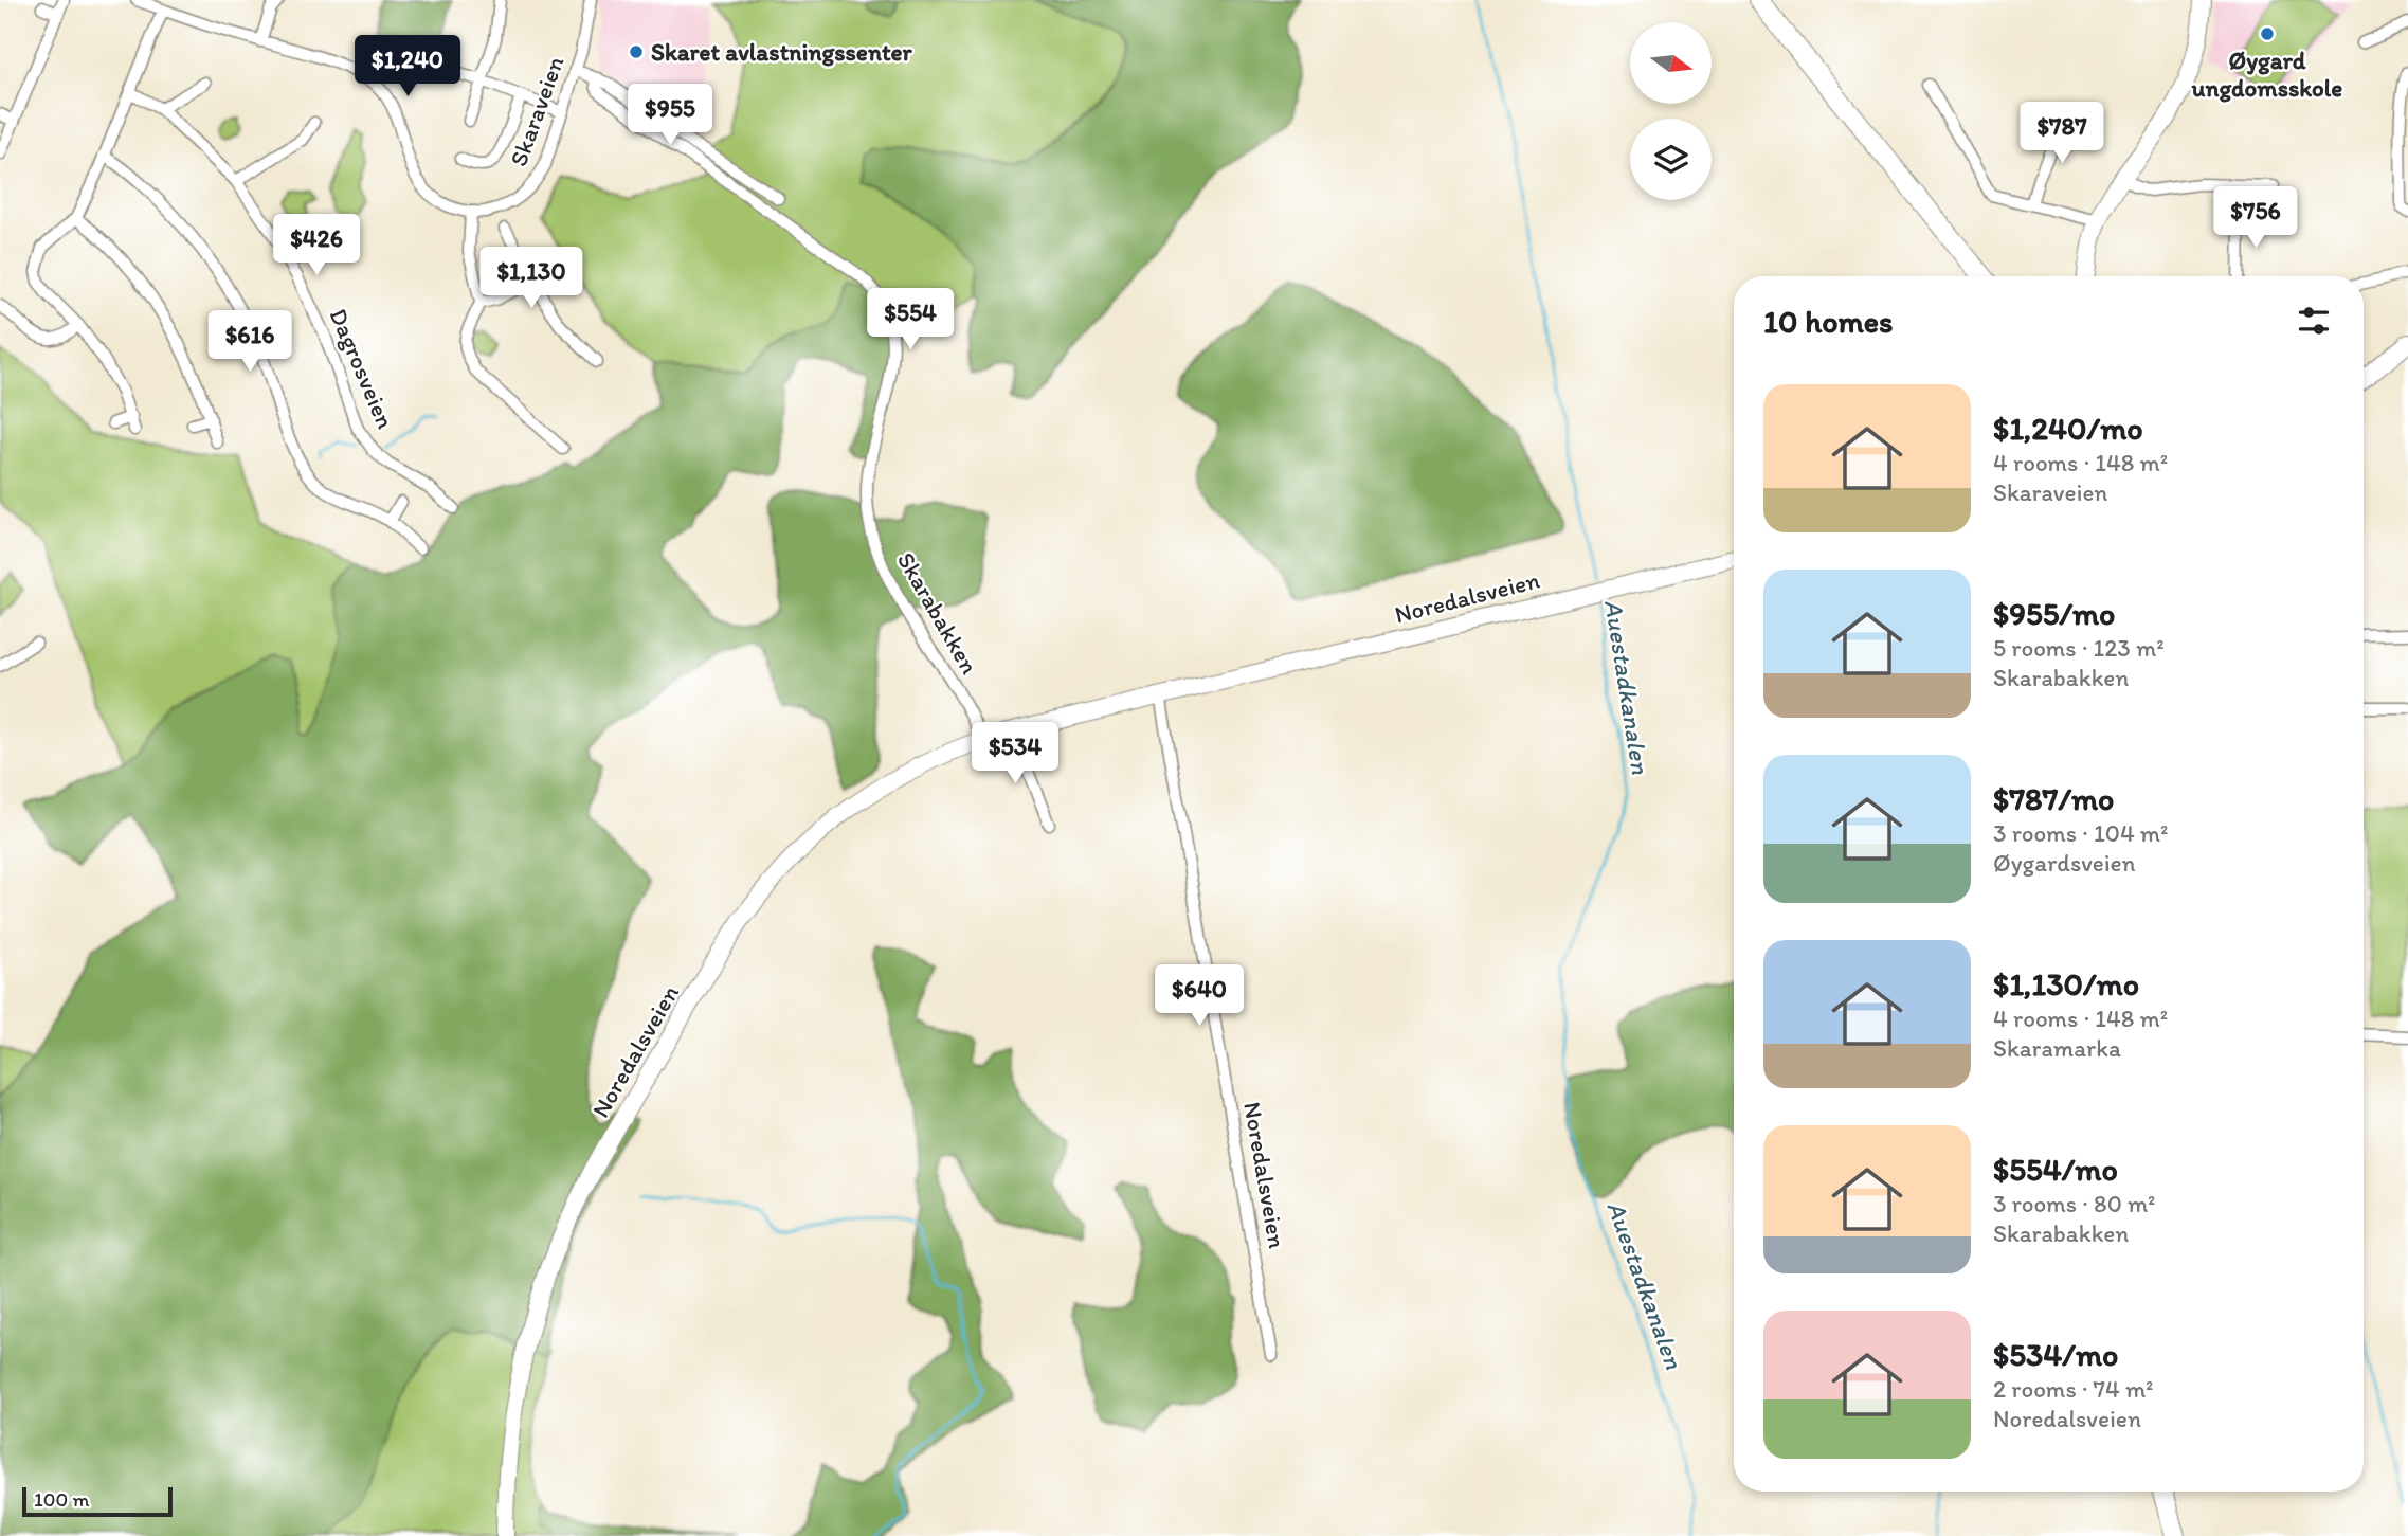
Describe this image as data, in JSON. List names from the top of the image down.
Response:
{
  "streets": {
    "main road": ["Noredalsveien"],
    "street": ["Skaraveien", "Dagrosveien", "Skarabakken"]
  },
  "crossings": [
    ["Noredalsveien", "Skarabakken"]
  ],
  "water": ["Auestadkanalen"],
  "places": ["Øygard ungdomsskole", "Skaret avlastningssenter"],
  "scale_bar": "100 m",
  "north": "right",
  "page": {
    "price": [
      "$1,240",
      "$955",
      "$787",
      "$756",
      "$426",
      "$1,130",
      "$554",
      "$616",
      "$534",
      "$640"
    ],
    "heading": "10 homes",
    "list": [
      {
        "name": "$1,240/mo",
        "note": "4 rooms · 148 m² · Skaraveien"
      },
      {
        "name": "$955/mo",
        "note": "5 rooms · 123 m² · Skarabakken"
      },
      {
        "name": "$787/mo",
        "note": "3 rooms · 104 m² · Øygardsveien"
      },
      {
        "name": "$1,130/mo",
        "note": "4 rooms · 148 m² · Skaramarka"
      },
      {
        "name": "$554/mo",
        "note": "3 rooms · 80 m² · Skarabakken"
      },
      {
        "name": "$534/mo",
        "note": "2 rooms · 74 m² · Noredalsveien"
      }
    ],
    "scale": "100 m"
  }
}
